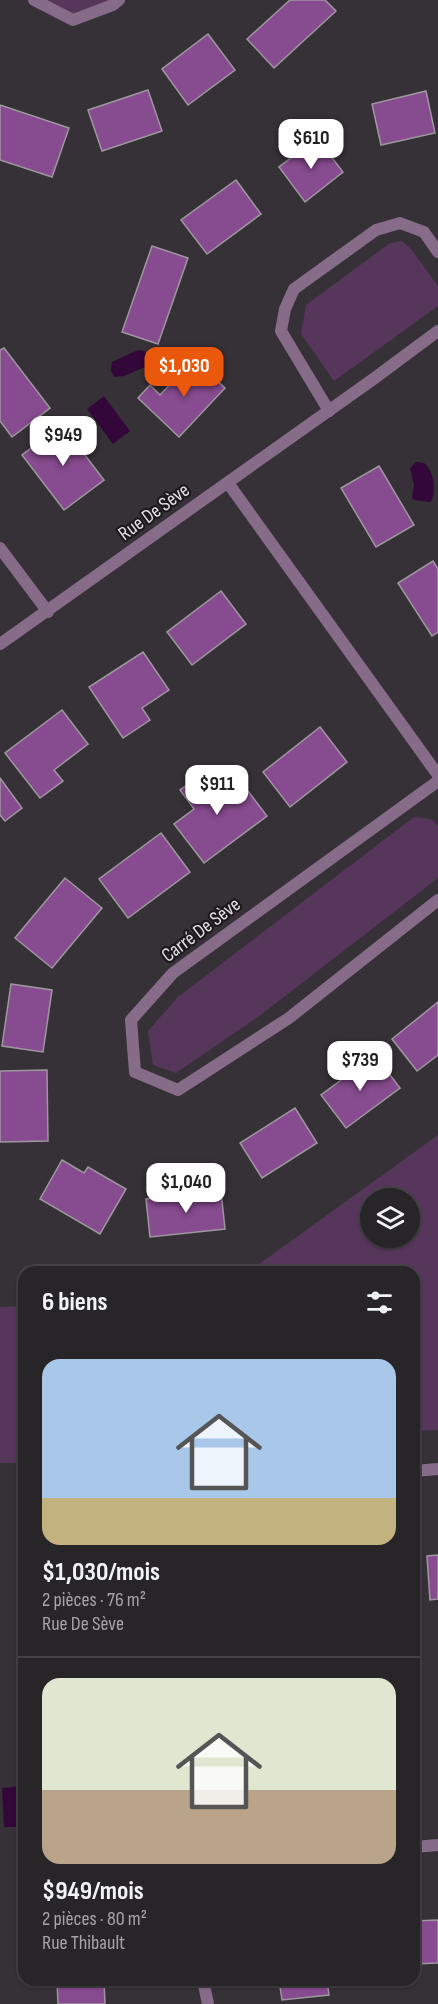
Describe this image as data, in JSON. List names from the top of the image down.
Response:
{
  "streets": {
    "street": ["Rue De Sève", "Carré De Sève"]
  },
  "page": {
    "price": [
      "$610",
      "$1,030",
      "$949",
      "$911",
      "$739",
      "$1,040"
    ],
    "heading": "6 biens",
    "list": [
      {
        "name": "$1,030/mois",
        "note": "2 pièces · 76 m² · Rue De Sève"
      },
      {
        "name": "$949/mois",
        "note": "2 pièces · 80 m² · Rue Thibault"
      }
    ]
  }
}
